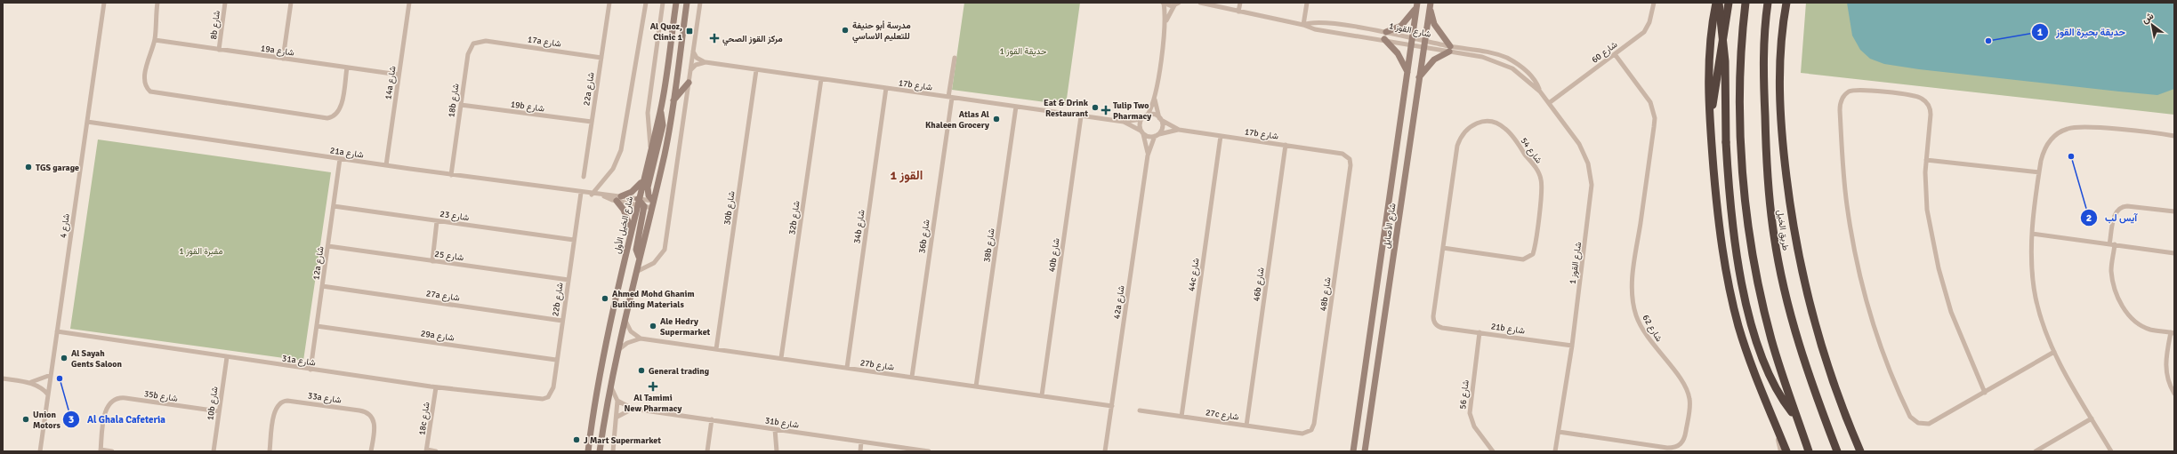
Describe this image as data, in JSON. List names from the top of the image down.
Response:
{
  "streets": {
    "highway": ["طريق الخيل"],
    "main road": ["شارع الخيل الأول", "شارع الأصايل"],
    "street": [
      "8b شارع",
      "شارع القوز 1",
      "17a شارع",
      "19a شارع",
      "شارع 60",
      "14a شارع",
      "17b شارع",
      "22a شارع",
      "18b شارع",
      "19b شارع",
      "شارع 54",
      "21a شارع",
      "30b شارع",
      "شارع 23",
      "32b شارع",
      "شارع 4",
      "34b شارع",
      "36b شارع",
      "38b شارع",
      "شارع 25",
      "40b شارع",
      "12a شارع",
      "44c شارع",
      "46b شارع",
      "48b شارع",
      "27a شارع",
      "22b شارع",
      "42a شارع",
      "21b شارع",
      "شارع 62",
      "29a شارع",
      "31a شارع",
      "27b شارع",
      "شارع 56",
      "35b شارع",
      "33a شارع",
      "10b شارع",
      "27c شارع",
      "18c شارع",
      "31b شارع"
    ]
  },
  "crossings": [
    ["8b شارع", "19a شارع"],
    ["شارع القوز 1", "شارع 60"],
    ["شارع القوز 1", "شارع الأصايل"],
    ["شارع القوز 1", "21b شارع"],
    ["شارع القوز 1", "شارع 62"],
    ["17a شارع", "22a شارع"],
    ["17a شارع", "18b شارع"],
    ["19a شارع", "14a شارع"],
    ["شارع 60", "شارع 62"],
    ["14a شارع", "21a شارع"],
    ["17b شارع", "30b شارع"],
    ["17b شارع", "32b شارع"],
    ["17b شارع", "34b شارع"],
    ["17b شارع", "36b شارع"],
    ["17b شارع", "38b شارع"],
    ["17b شارع", "40b شارع"],
    ["17b شارع", "44c شارع"],
    ["17b شارع", "46b شارع"],
    ["17b شارع", "48b شارع"],
    ["17b شارع", "42a شارع"],
    ["22a شارع", "19b شارع"],
    ["18b شارع", "19b شارع"],
    ["18b شارع", "21a شارع"],
    ["شارع 54", "21b شارع"],
    ["21a شارع", "شارع الخيل الأول"],
    ["21a شارع", "شارع 4"],
    ["21a شارع", "12a شارع"],
    ["21a شارع", "22b شارع"],
    ["30b شارع", "27b شارع"],
    ["شارع 23", "12a شارع"],
    ["شارع 23", "22b شارع"],
    ["32b شارع", "27b شارع"],
    ["شارع 4", "31a شارع"],
    ["34b شارع", "27b شارع"],
    ["36b شارع", "27b شارع"],
    ["38b شارع", "27b شارع"],
    ["شارع 25", "12a شارع"],
    ["شارع 25", "22b شارع"],
    ["40b شارع", "27b شارع"],
    ["12a شارع", "27a شارع"],
    ["12a شارع", "29a شارع"],
    ["12a شارع", "31a شارع"],
    ["44c شارع", "27c شارع"],
    ["46b شارع", "27c شارع"],
    ["48b شارع", "27c شارع"],
    ["27a شارع", "22b شارع"],
    ["22b شارع", "29a شارع"],
    ["22b شارع", "31a شارع"],
    ["42a شارع", "27b شارع"],
    ["21b شارع", "شارع 56"],
    ["31a شارع", "10b شارع"],
    ["31a شارع", "18c شارع"],
    ["35b شارع", "10b شارع"]
  ],
  "districts": ["القوز 1"],
  "parks": ["حديقة القوز 1", "مقبرة القوز 1"],
  "places": {
    "other": [
      "مدرسة أبو حنيفة للتعليم الاساسي",
      "حديقة بحيرة القوز",
      "Eat & Drink Restaurant",
      "Atlas Al Khaleen Grocery",
      "آيس لب",
      "TGS garage",
      "Ahmed Mohd Ghanim Building Materials",
      "Ale Hedry Supermarket",
      "Al Sayah Gents Saloon",
      "General trading",
      "Al Ghala Cafeteria",
      "Union Motors",
      "J Mart Supermarket"
    ],
    "transit": ["Al Quoz, Clinic 1"],
    "health": ["مركز القوز الصحي", "Tulip Two Pharmacy", "Al Tamimi New Pharmacy"]
  },
  "north": "top left"
}
